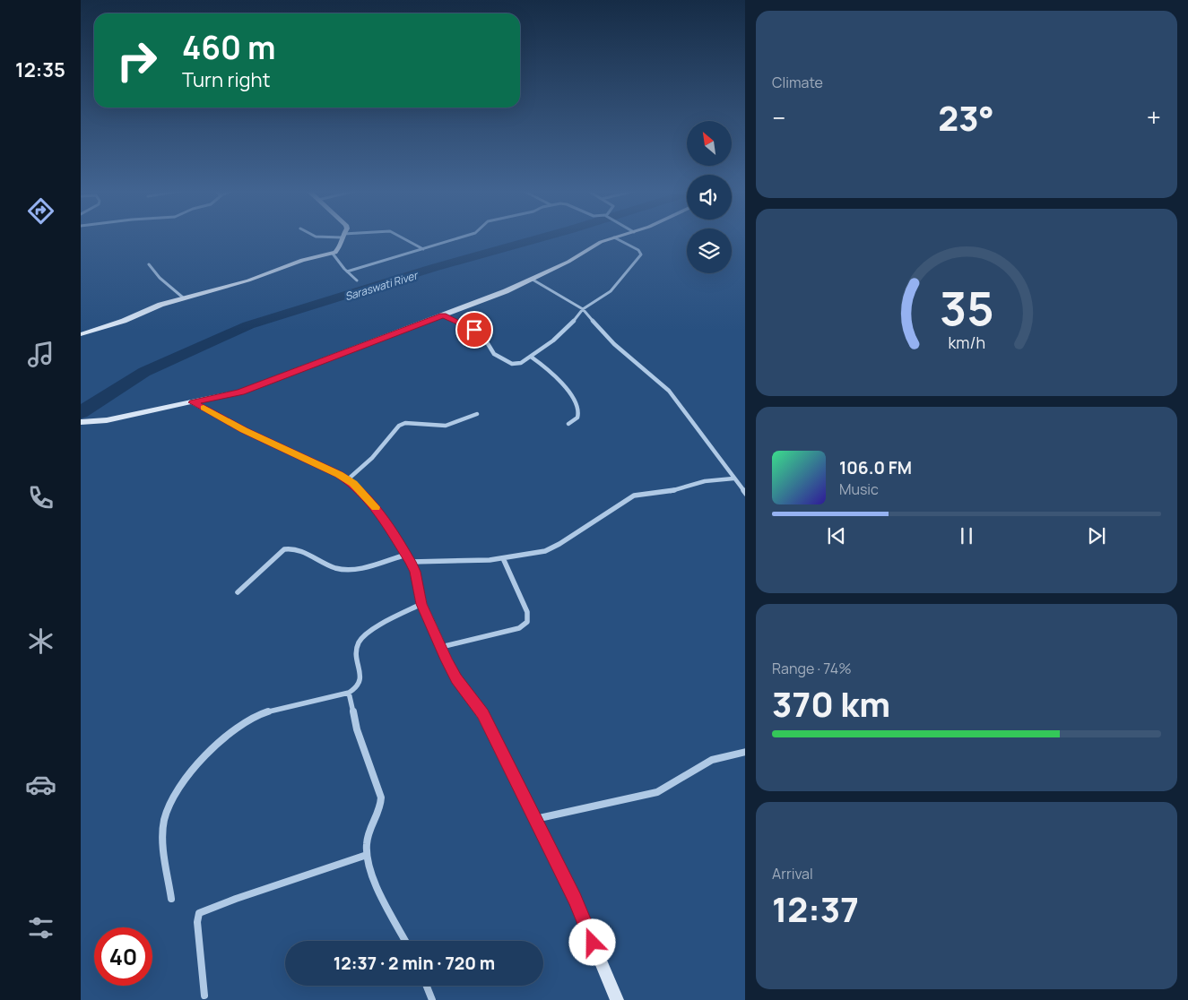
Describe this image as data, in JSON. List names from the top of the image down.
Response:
{
  "water": ["Saraswati River"],
  "north": "top left",
  "page": {
    "tabs": "12:35",
    "tile": [
      "Climate",
      ["Range · 74%", "370 km"],
      ["Arrival", "12:37"]
    ],
    "turn": ["460 m", "Turn right"],
    "heat": ["−", "23°", "+"],
    "song": ["106.0 FM", "Music"],
    "limit": "40",
    "trip": "12:37 · 2 min · 720 m",
    "gauge": ["35", "km/h"]
  }
}
